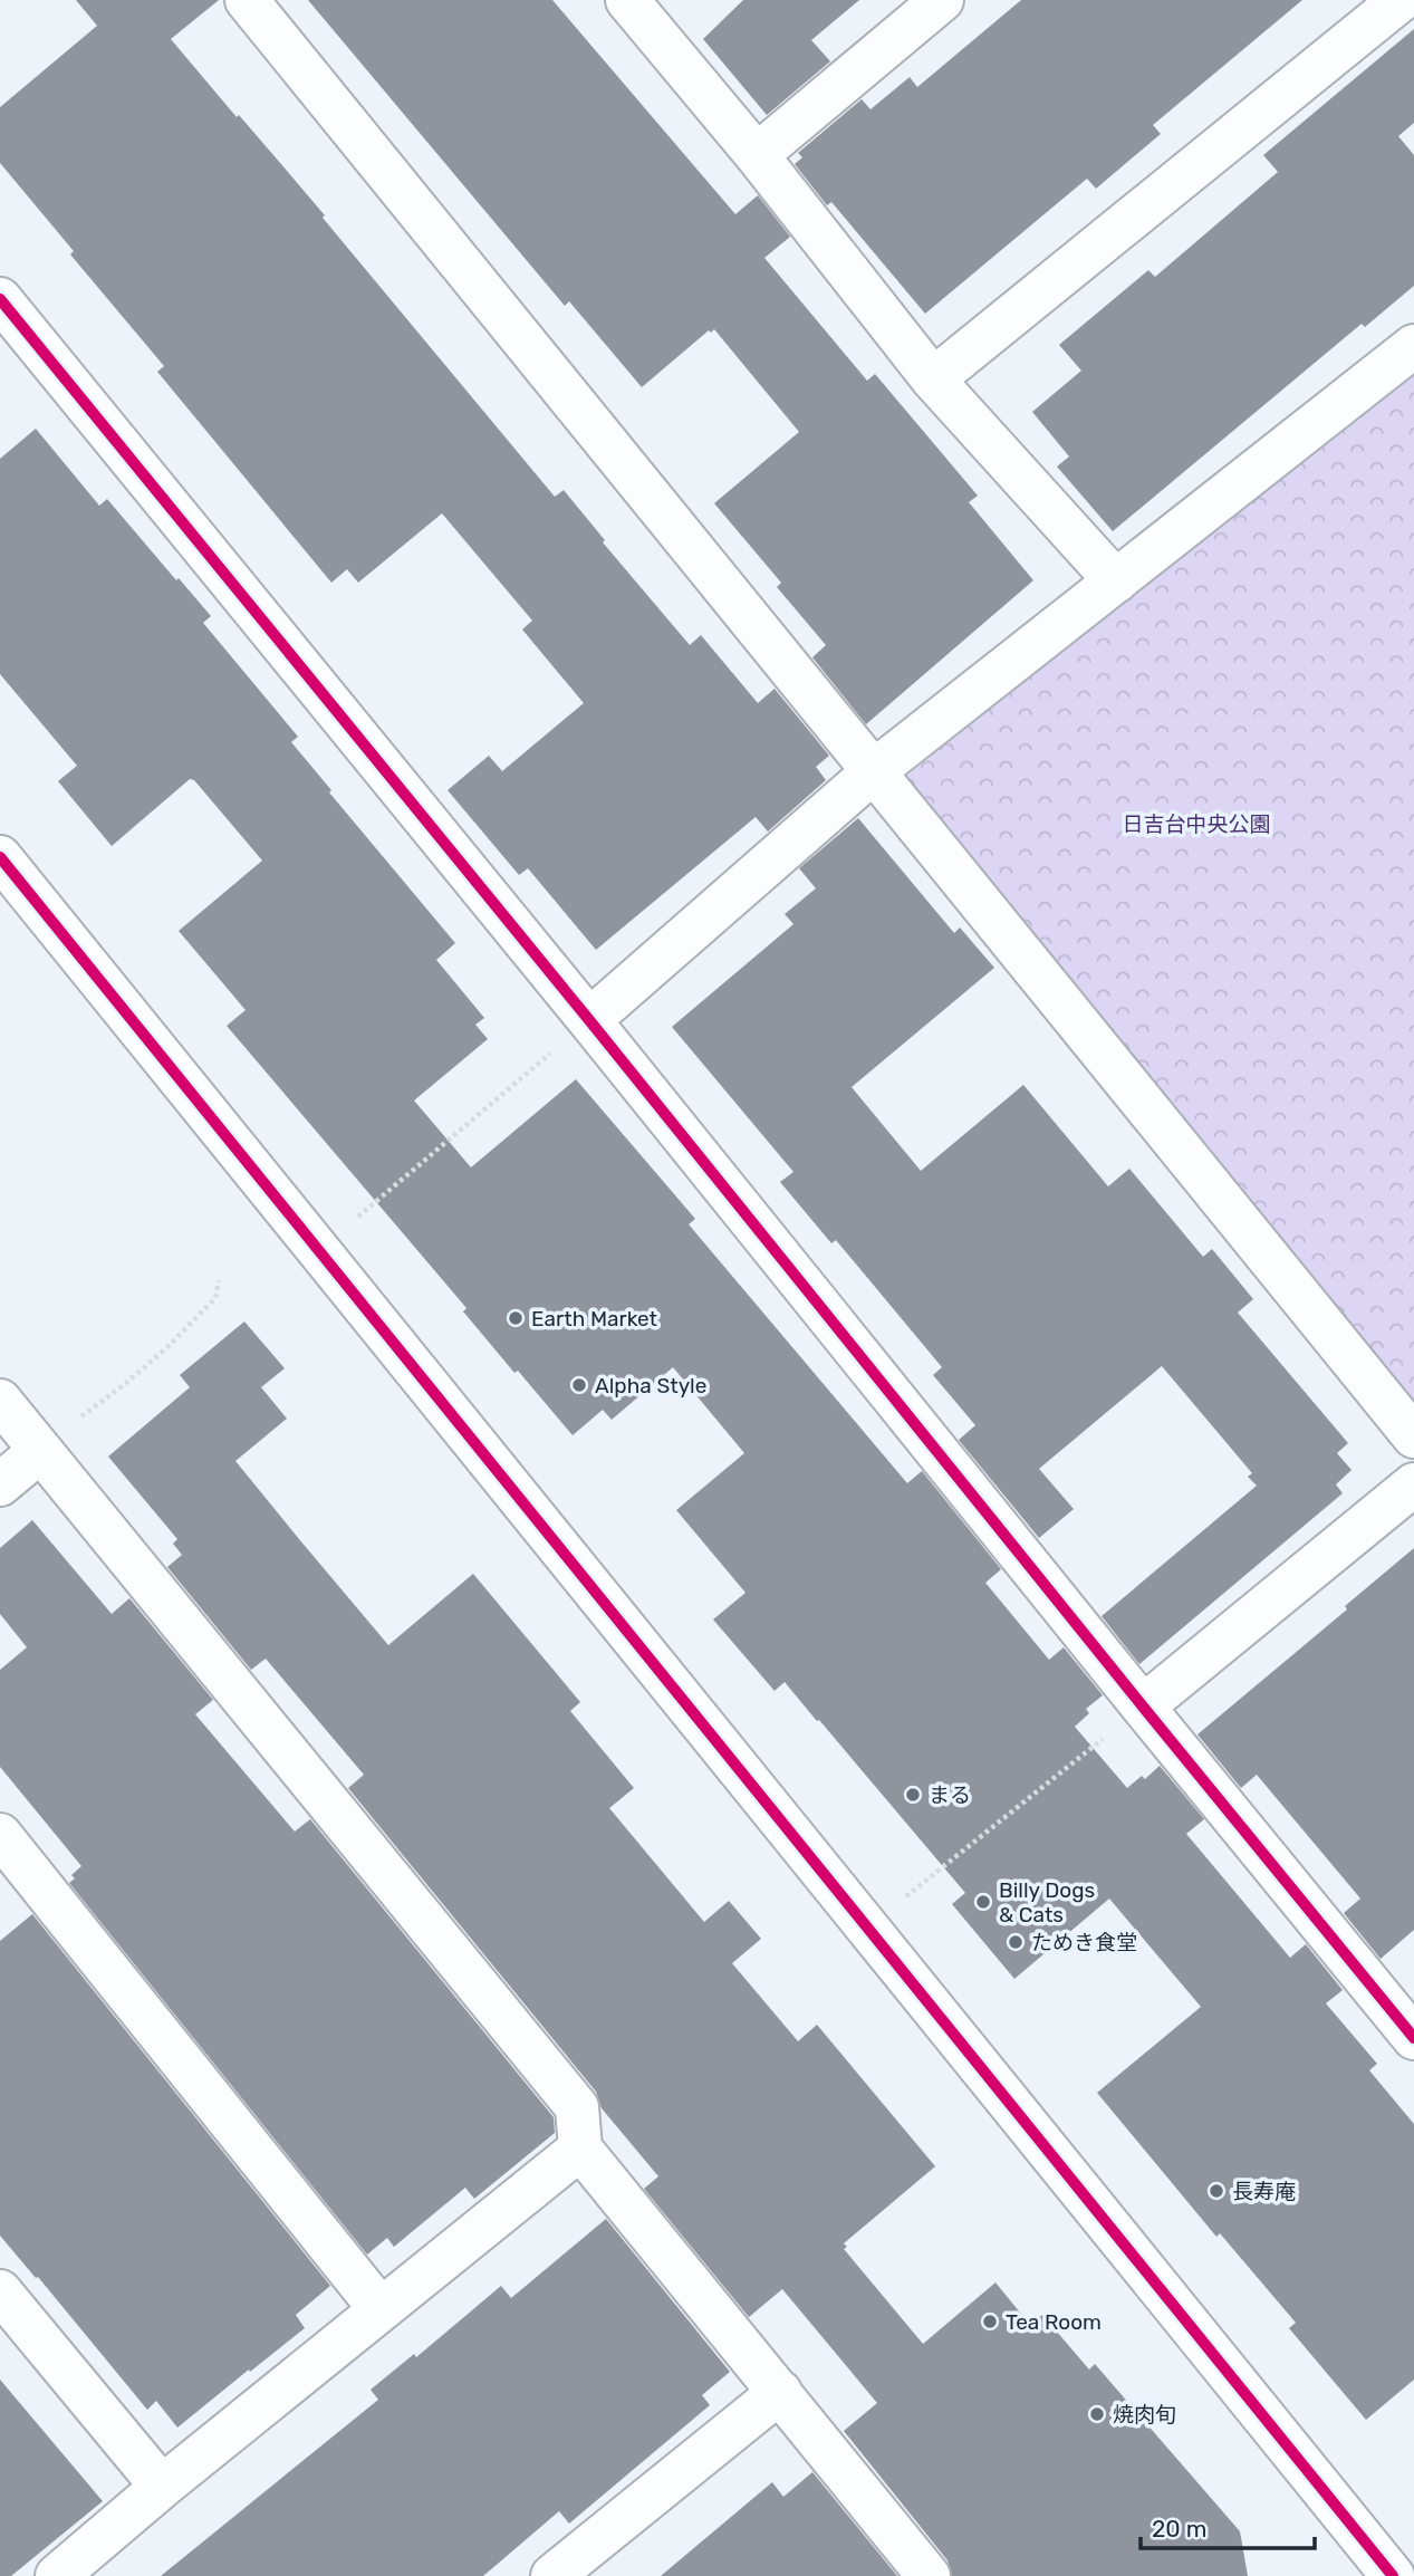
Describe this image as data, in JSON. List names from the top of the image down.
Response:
{
  "parks": ["日吉台中央公園"],
  "places": [
    "Earth Market",
    "Alpha Style",
    "まる",
    "Billy Dogs & Cats",
    "ためき食堂",
    "長寿庵",
    "Tea Room",
    "焼肉旬"
  ],
  "scale_bar": "20 m"
}
